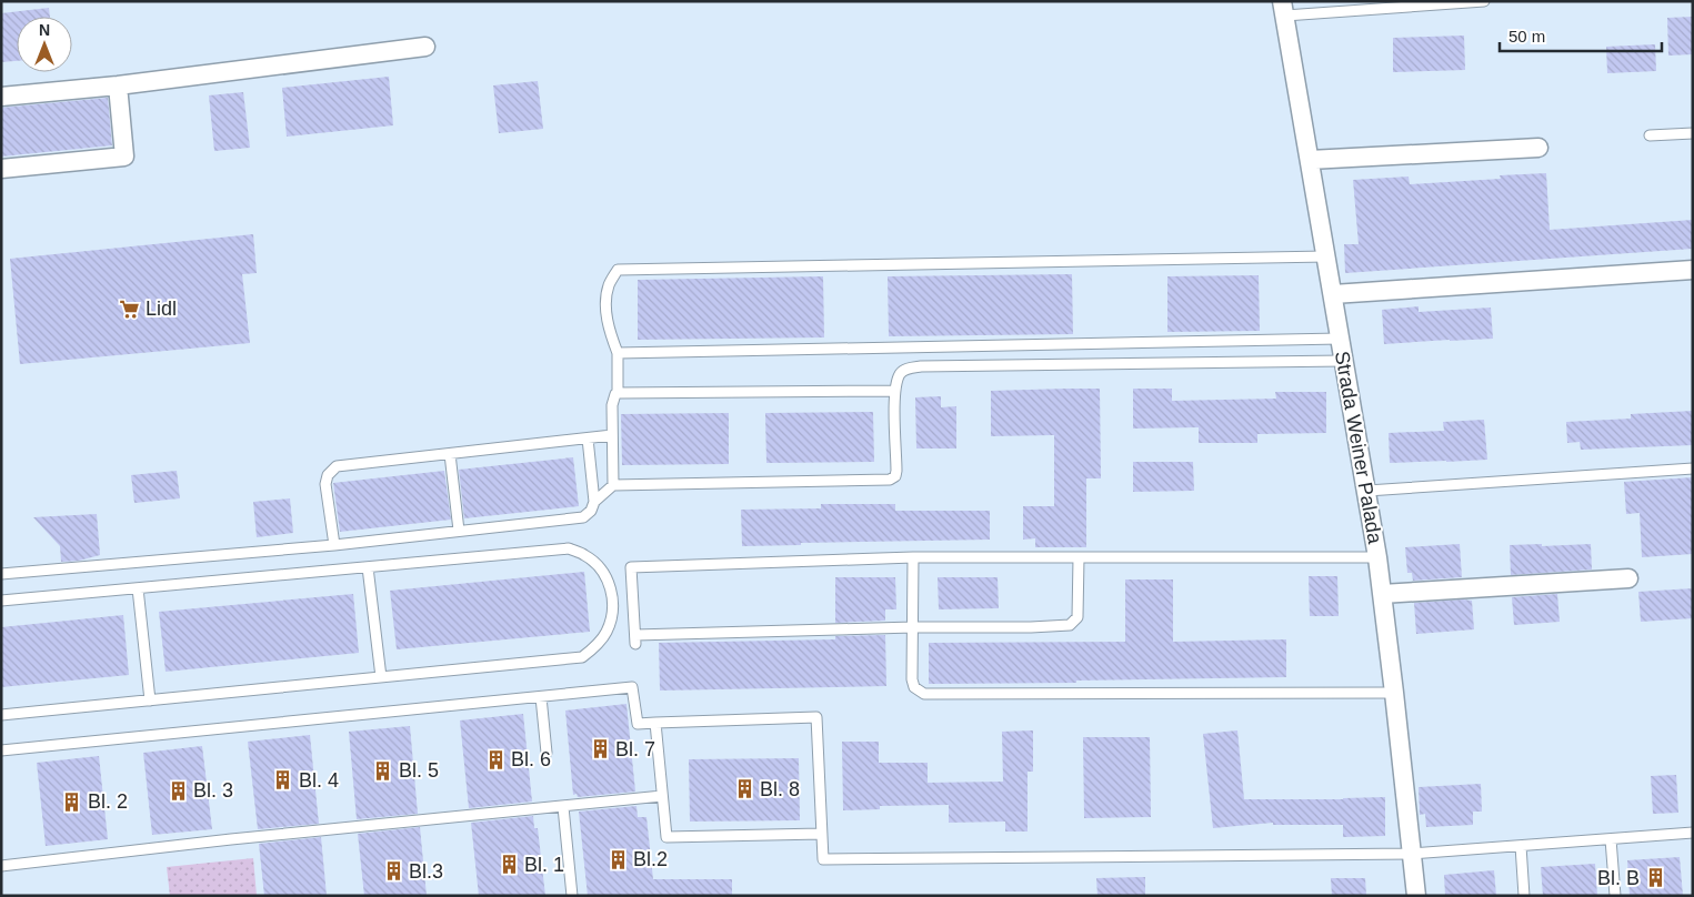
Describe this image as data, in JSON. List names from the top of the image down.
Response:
{
  "streets": {
    "street": ["Strada Weiner Palada"]
  },
  "places": {
    "supermarket": ["Lidl"],
    "building": [
      "Bl. 7",
      "Bl. 6",
      "Bl. 5",
      "Bl. 4",
      "Bl. 8",
      "Bl. 3",
      "Bl. 2",
      "Bl.2",
      "Bl. 1",
      "Bl.3",
      "Bl. B"
    ]
  },
  "scale_bar": "50 m",
  "north": "top"
}
